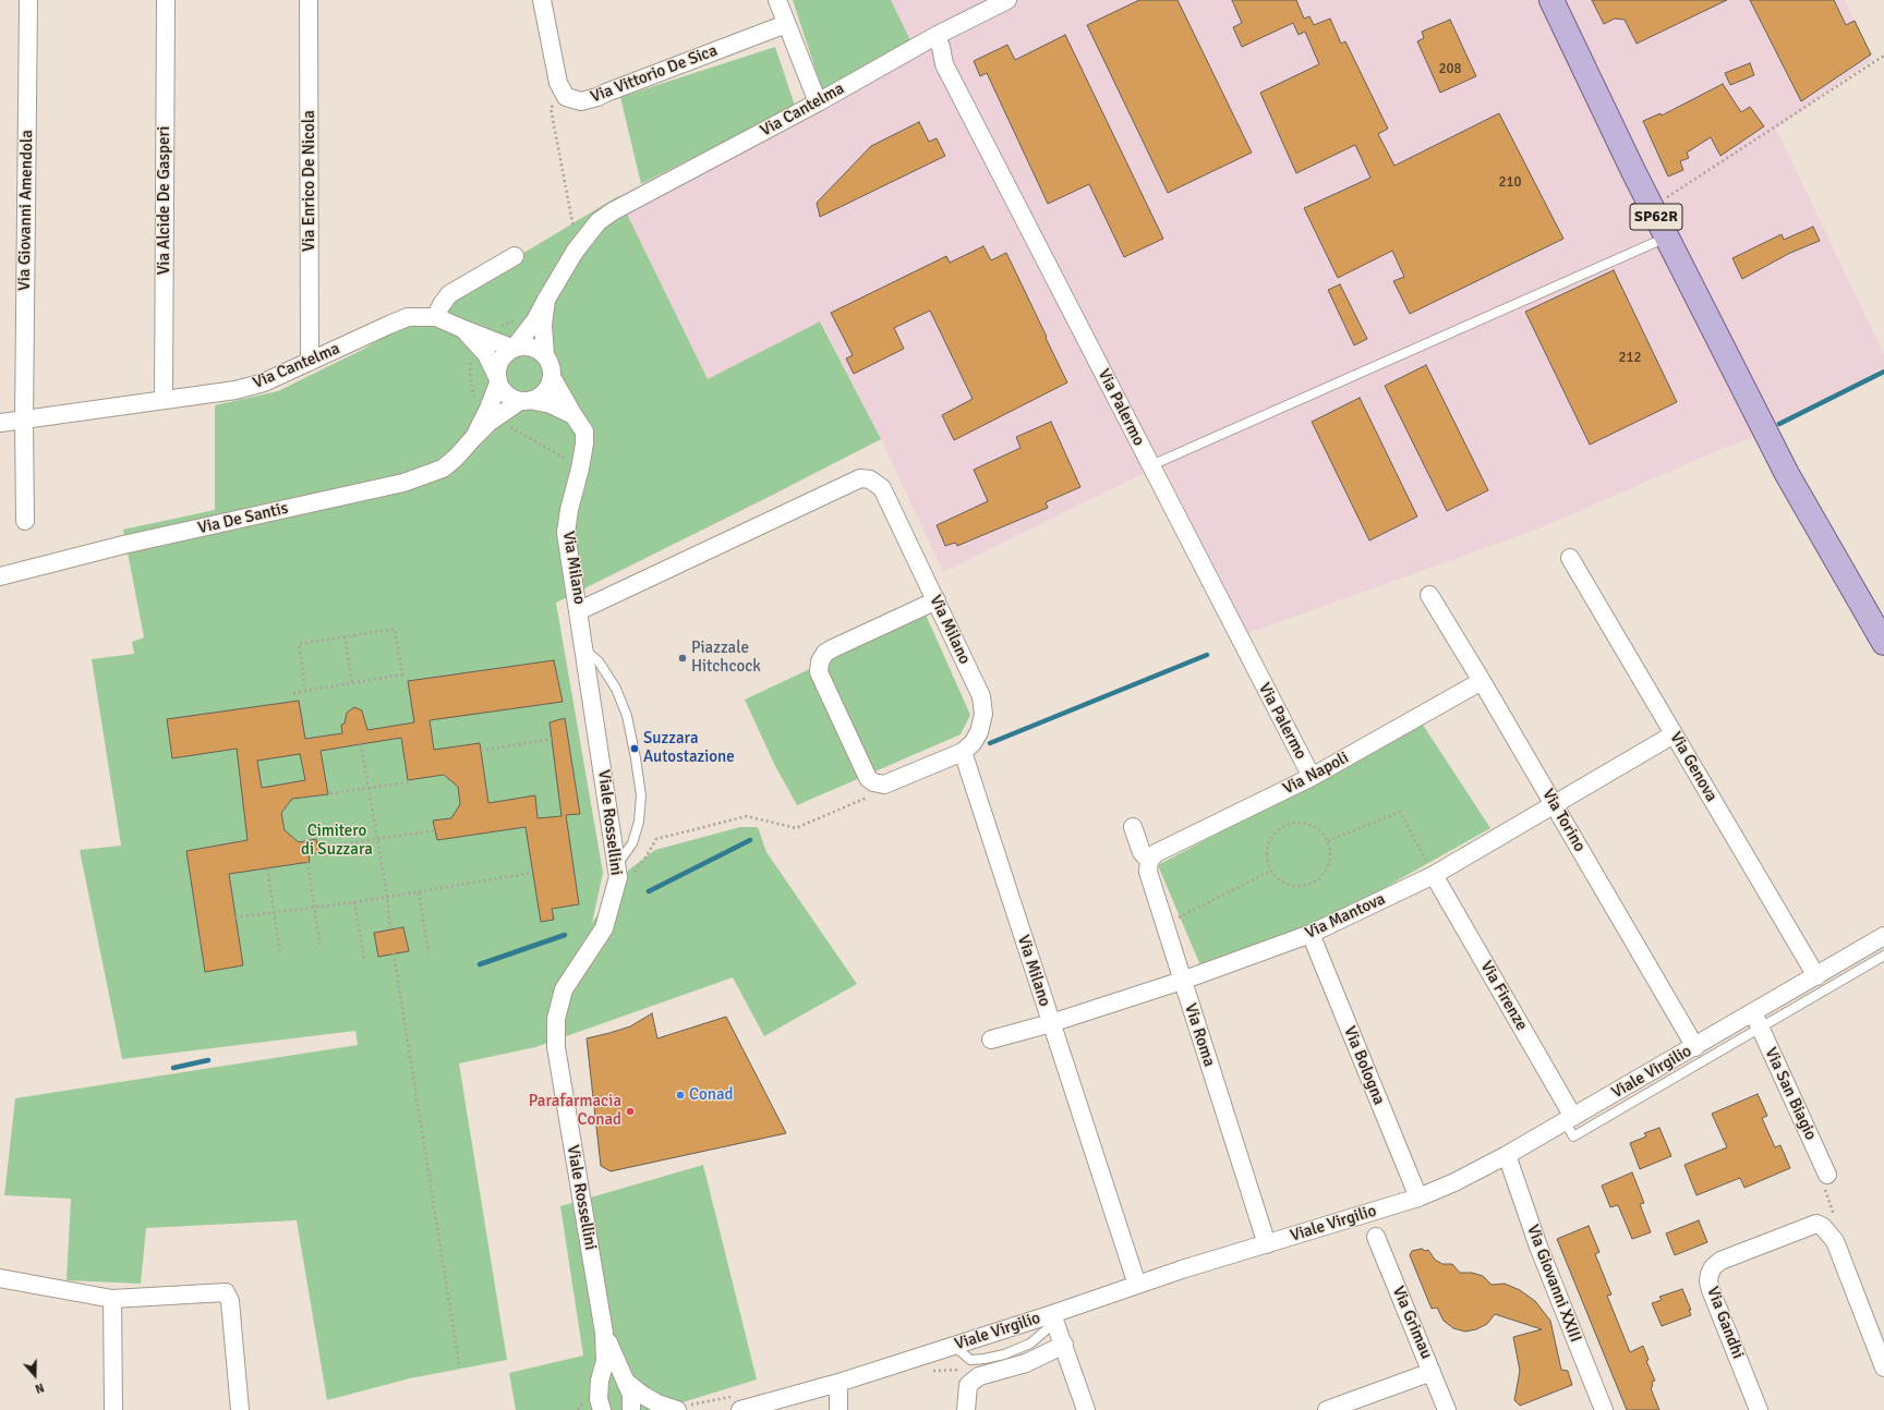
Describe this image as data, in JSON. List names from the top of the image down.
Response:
{
  "streets": {
    "main road": ["SP62R"],
    "street": [
      "Via Vittorio De Sica",
      "Via Cantelma",
      "Via Enrico De Nicola",
      "Via Alcide De Gasperi",
      "Via Giovanni Amendola",
      "Via Palermo",
      "Via De Santis",
      "Via Milano",
      "Via Genova",
      "Via Napoli",
      "Via Torino",
      "Viale Rossellini",
      "Via Mantova",
      "Via Firenze",
      "Via Roma",
      "Via Bologna",
      "Viale Virgilio",
      "Via San Biagio",
      "Via Giovanni XXIII",
      "Via Grimau",
      "Via Gandhi"
    ]
  },
  "crossings": [
    ["Via Cantelma", "Via Enrico De Nicola"],
    ["Via Cantelma", "Via Alcide De Gasperi"],
    ["Via Cantelma", "Via Giovanni Amendola"],
    ["Via Cantelma", "Via Palermo"],
    ["Via Cantelma", "Via De Santis"],
    ["Via Cantelma", "Via Milano"],
    ["Via Palermo", "Via Napoli"],
    ["Via De Santis", "Via Milano"],
    ["Via Milano", "Viale Rossellini"],
    ["Via Milano", "Via Mantova"],
    ["Via Milano", "Viale Virgilio"],
    ["Via Genova", "Via Mantova"],
    ["Via Genova", "Viale Virgilio"],
    ["Via Napoli", "Via Torino"],
    ["Via Napoli", "Via Roma"],
    ["Via Torino", "Via Mantova"],
    ["Via Torino", "Viale Virgilio"],
    ["Via Mantova", "Via Firenze"],
    ["Via Mantova", "Via Roma"],
    ["Via Mantova", "Via Bologna"],
    ["Via Firenze", "Viale Virgilio"],
    ["Via Roma", "Viale Virgilio"],
    ["Via Bologna", "Viale Virgilio"],
    ["Viale Virgilio", "Via San Biagio"],
    ["Viale Virgilio", "Via Giovanni XXIII"]
  ],
  "parks": ["Cimitero di Suzzara"],
  "places": [
    "Piazzale Hitchcock",
    "Suzzara Autostazione",
    "Conad",
    "Parafarmacia Conad"
  ],
  "house_numbers": ["208", "210", "212"],
  "north": "bottom"
}
